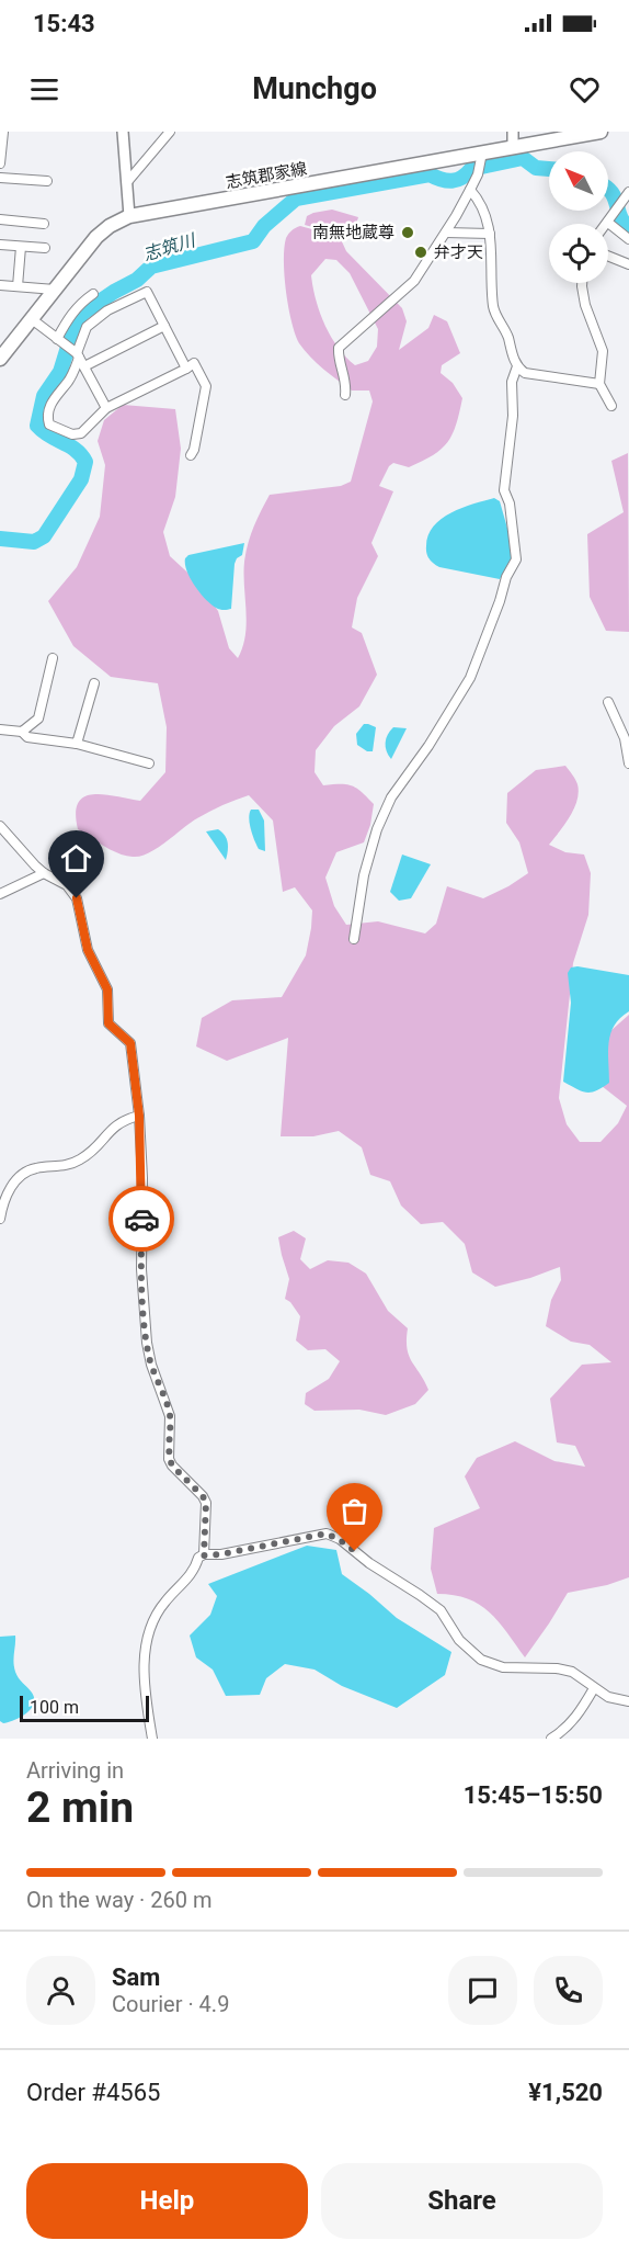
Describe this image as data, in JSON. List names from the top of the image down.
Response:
{
  "streets": {
    "main road": ["志筑郡家線"]
  },
  "water": ["志筑川"],
  "places": ["南無地蔵尊", "弁才天"],
  "scale_bar": "100 m",
  "north": "top left",
  "page": {
    "status": "15:43",
    "header": "Munchgo",
    "scale": "100 m",
    "heading": ["2 min", "Arriving in", "15:45–15:50"],
    "panel": [
      "Sam",
      "Courier · 4.9",
      "Order #4565",
      "¥1,520"
    ],
    "bar": "On the way · 260 m",
    "buttons": ["Help", "Share"]
  }
}
